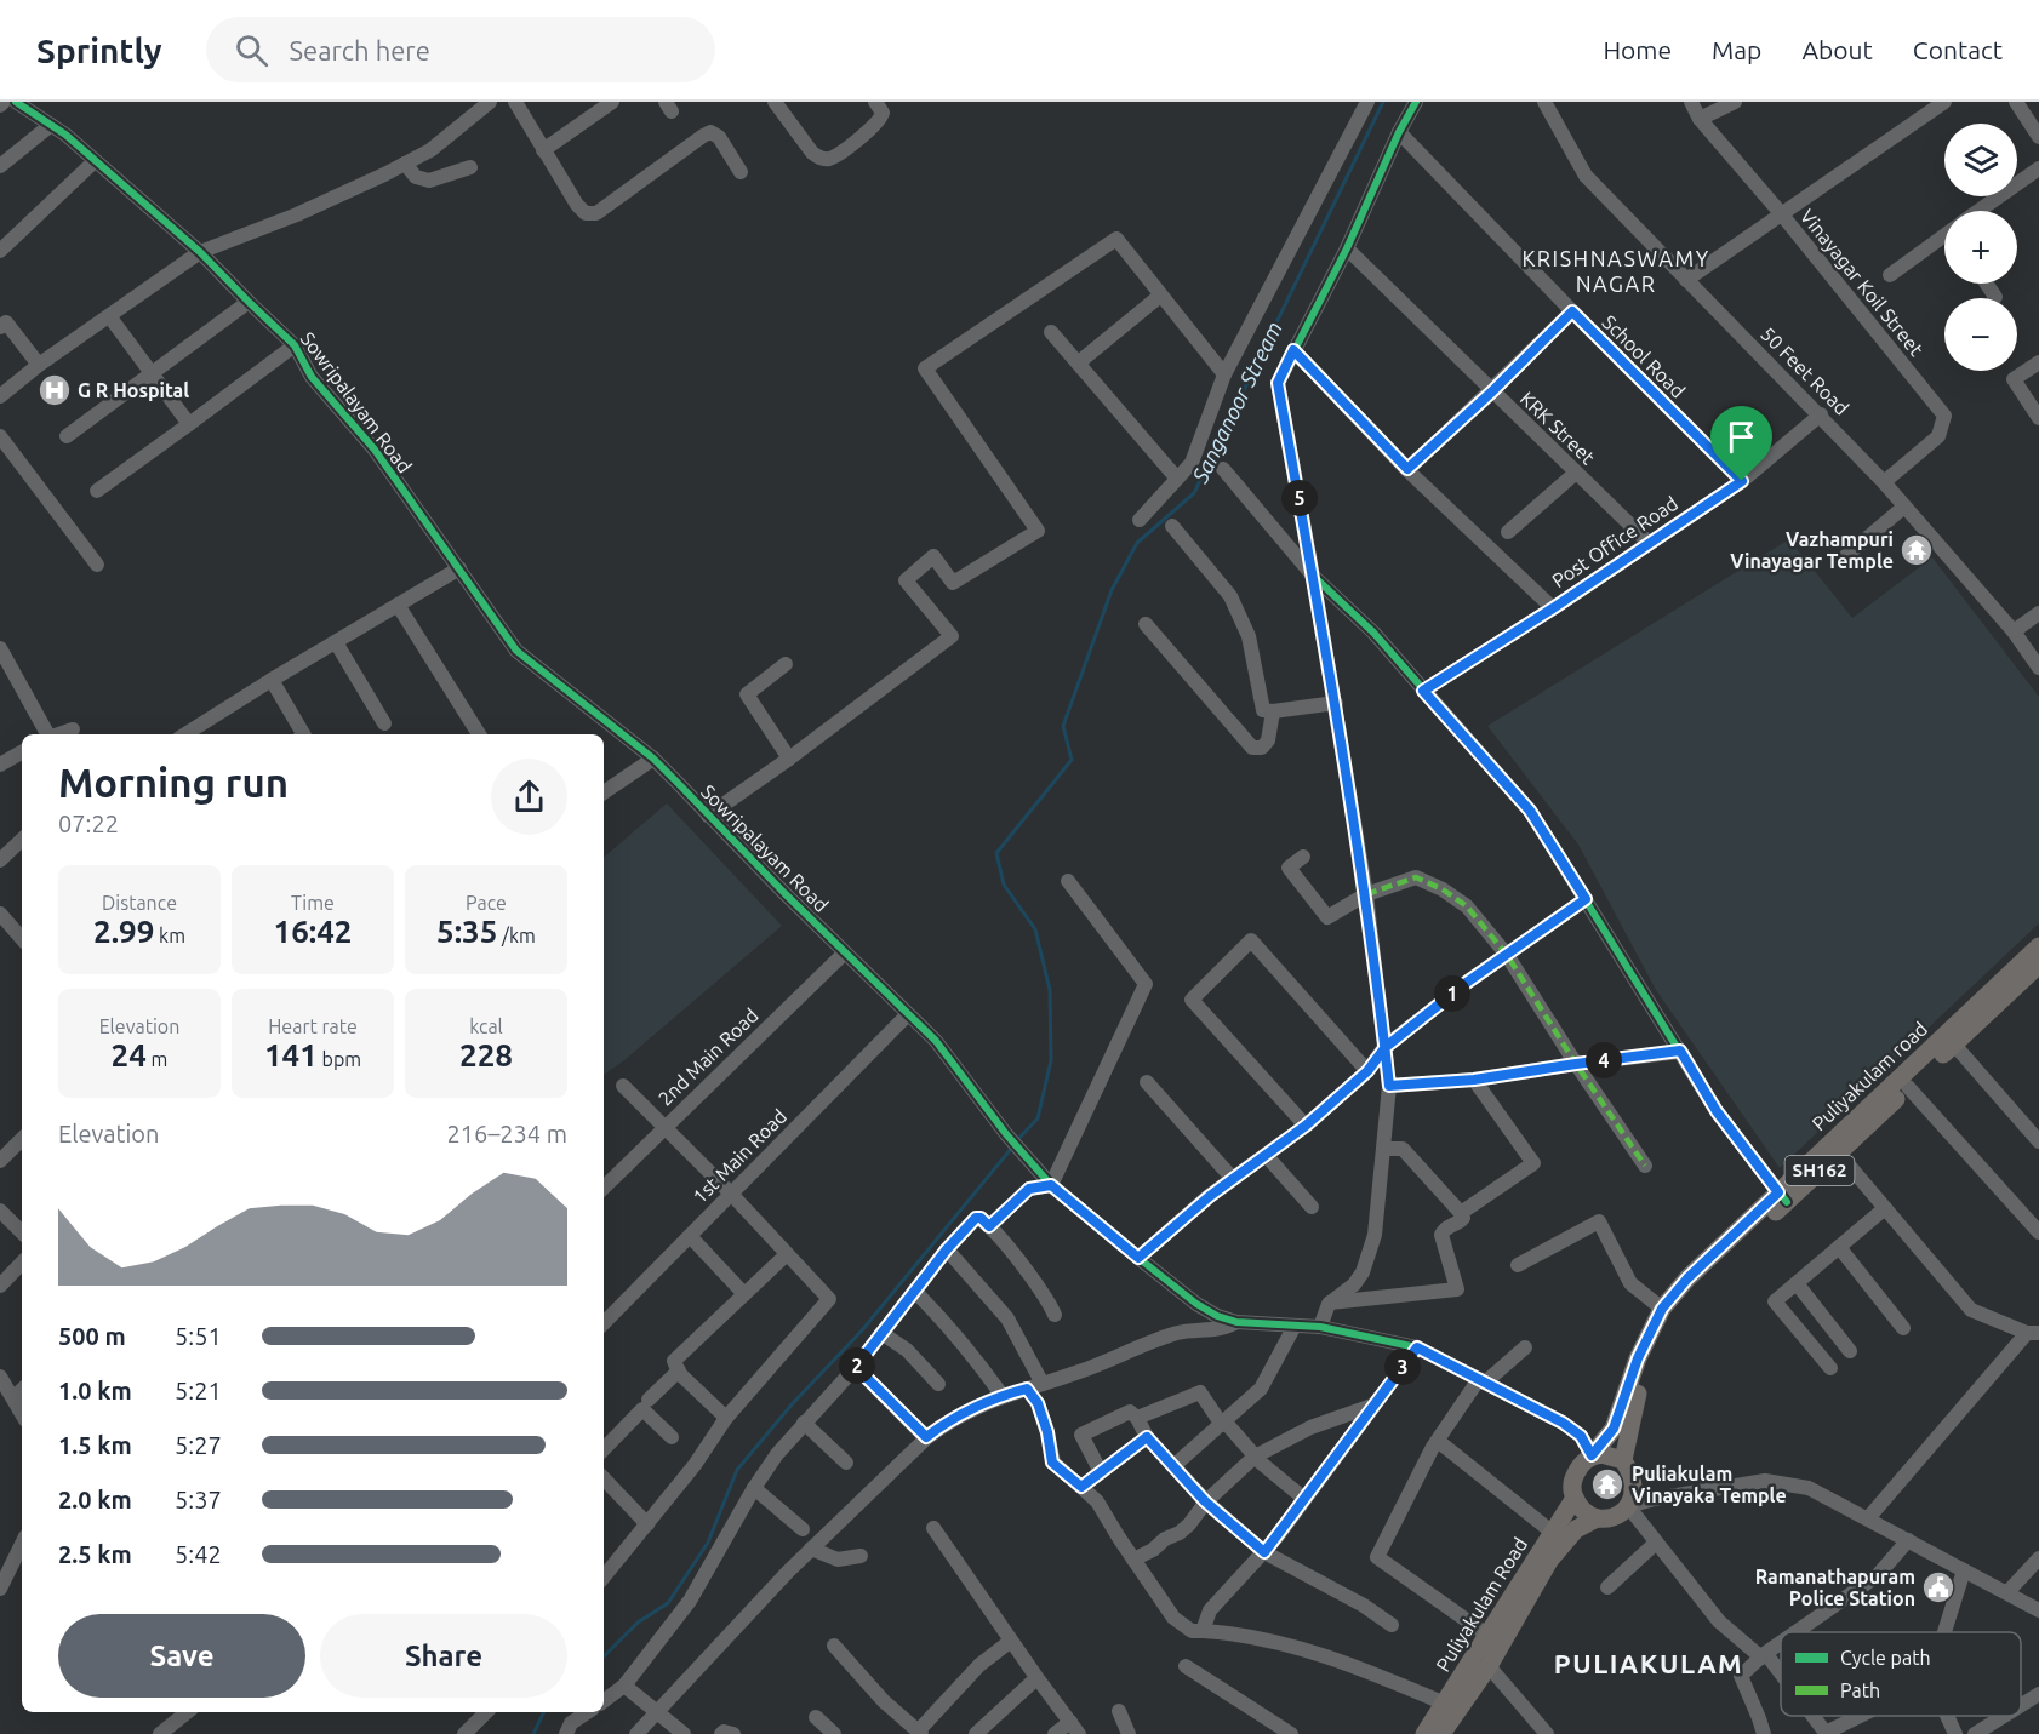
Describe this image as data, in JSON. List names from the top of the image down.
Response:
{
  "streets": {
    "main road": ["Puliyakulam road", "SH162", "Puliyakulam Road"],
    "street": [
      "Vinayagar Koil Street",
      "School Road",
      "50 Feet Road",
      "Sowripalayam Road",
      "KRK Street",
      "Post Office Road",
      "2nd Main Road",
      "1st Main Road"
    ]
  },
  "crossings": [
    ["Vinayagar Koil Street", "50 Feet Road"],
    ["School Road", "Post Office Road"],
    ["50 Feet Road", "Post Office Road"],
    ["Sowripalayam Road", "2nd Main Road"],
    ["Sowripalayam Road", "Puliyakulam road"],
    ["Sowripalayam Road", "1st Main Road"],
    ["Sowripalayam Road", "Puliyakulam Road"],
    ["KRK Street", "Post Office Road"],
    ["Puliyakulam road", "Puliyakulam Road"]
  ],
  "districts": ["KRISHNASWAMY NAGAR", "PULIAKULAM"],
  "water": ["Sanganoor Stream"],
  "places": {
    "hospital": ["G R Hospital"],
    "temple": ["Vazhampuri Vinayagar Temple", "Puliakulam Vinayaka Temple"],
    "public building": ["Ramanathapuram Police Station"]
  },
  "legend": ["Cycle path", "Path"],
  "page": {
    "header": "Sprintly",
    "search": "Search here",
    "nav": [
      "Home",
      "Map",
      "About",
      "Contact"
    ],
    "map_buttons": ["+", "−"],
    "pins": [
      "5",
      "1",
      "4",
      "2",
      "3"
    ],
    "heading": ["Morning run", "07:22"],
    "stats": [
      ["Distance", "2.99 km"],
      ["Time", "16:42"],
      ["Pace", "5:35 /km"],
      ["Elevation", "24 m"],
      ["Heart rate", "141 bpm"],
      ["kcal", "228"]
    ],
    "chart": ["Elevation", "216–234 m"],
    "list": [
      {
        "name": "500 m",
        "note": "5:51"
      },
      {
        "name": "1.0 km",
        "note": "5:21"
      },
      {
        "name": "1.5 km",
        "note": "5:27"
      },
      {
        "name": "2.0 km",
        "note": "5:37"
      },
      {
        "name": "2.5 km",
        "note": "5:42"
      }
    ],
    "buttons": ["Save", "Share"]
  }
}
